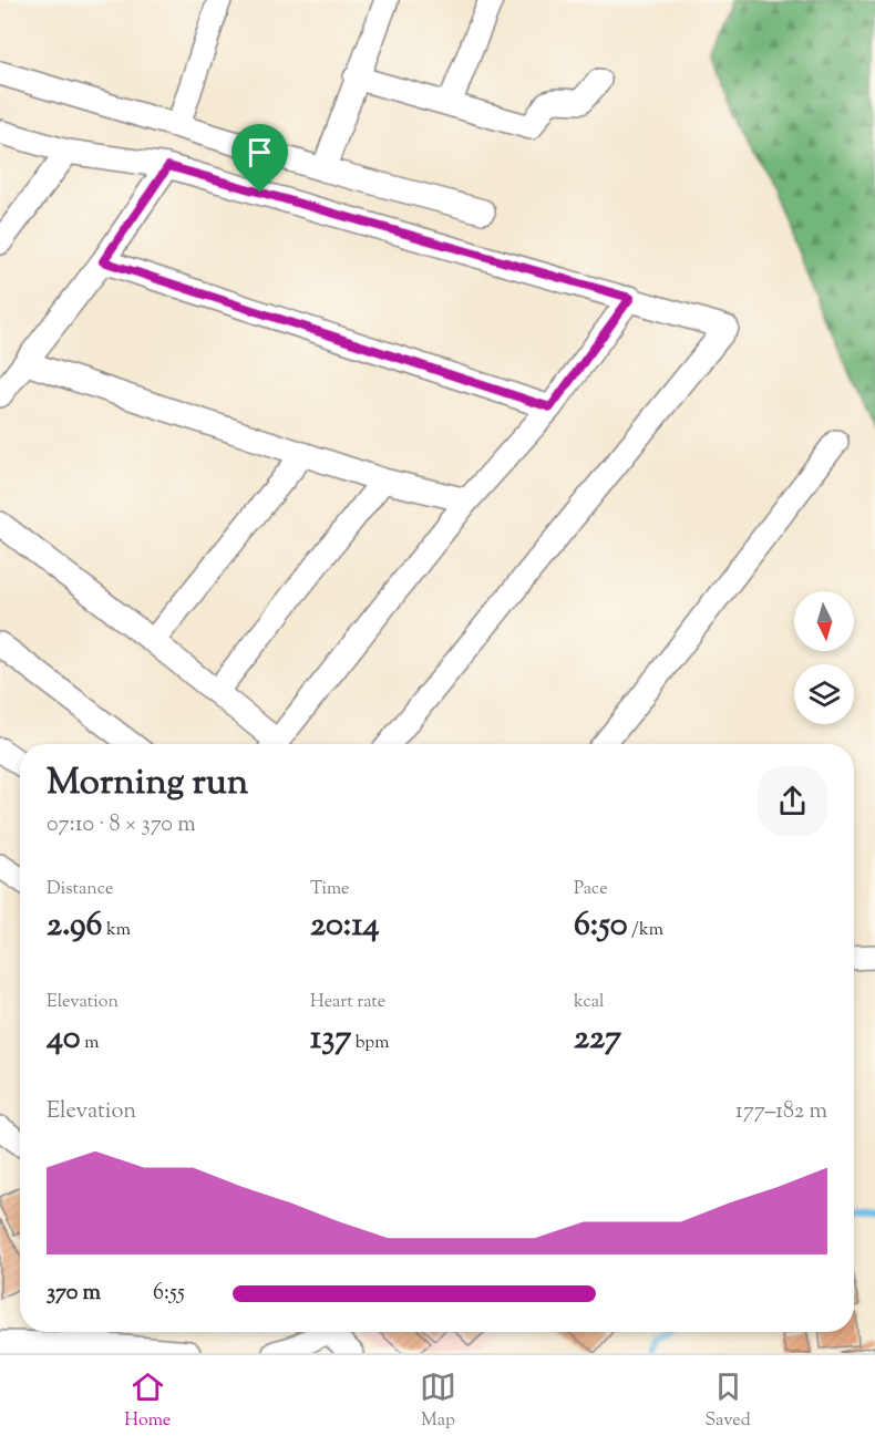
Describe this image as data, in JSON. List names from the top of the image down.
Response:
{
  "north": "bottom",
  "page": {
    "heading": ["Morning run", "07:10 · 8 × 370 m"],
    "stats": [
      ["Distance", "2.96 km"],
      ["Time", "20:14"],
      ["Pace", "6:50 /km"],
      ["Elevation", "40 m"],
      ["Heart rate", "137 bpm"],
      ["kcal", "227"]
    ],
    "chart": ["Elevation", "177–182 m"],
    "list": [
      {
        "name": "370 m",
        "note": "6:55"
      }
    ],
    "tabs": ["Home", "Map", "Saved"]
  }
}
